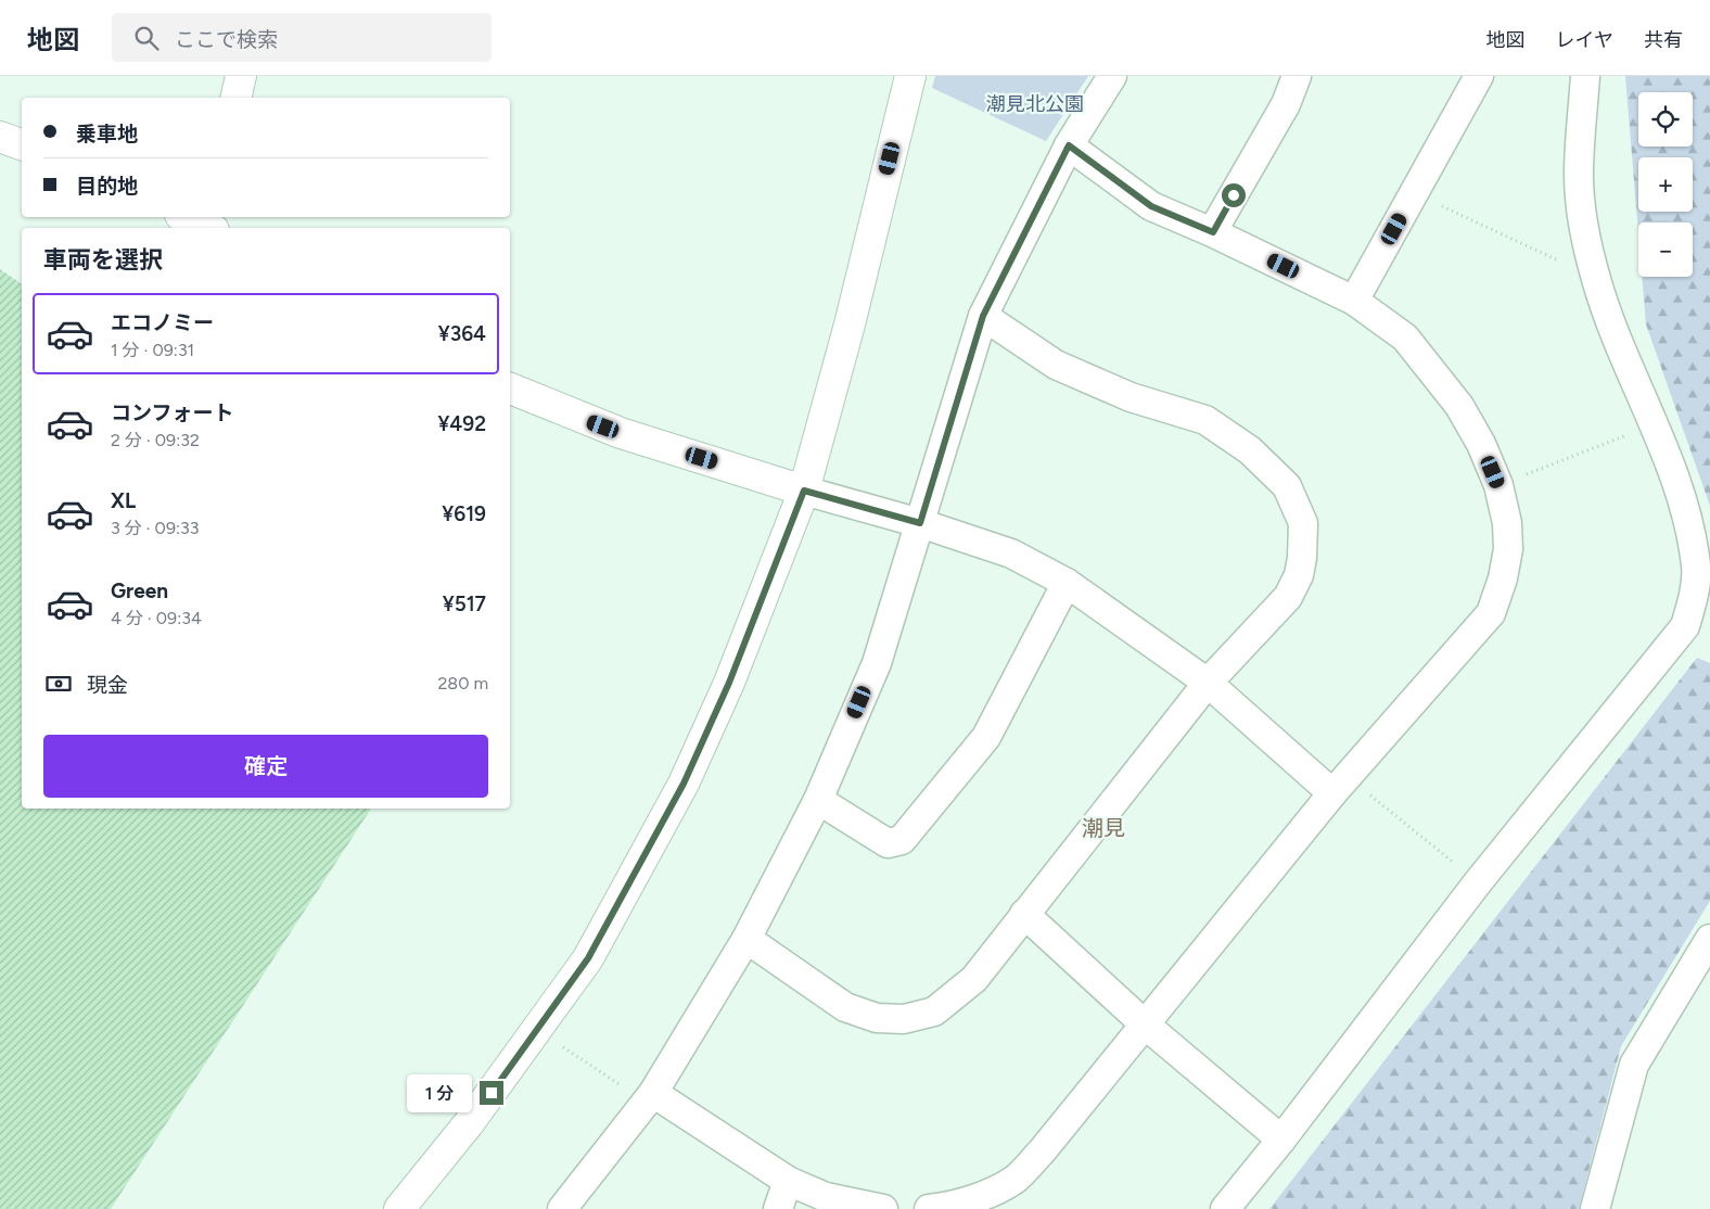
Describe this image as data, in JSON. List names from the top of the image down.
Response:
{
  "districts": ["潮見"],
  "parks": ["潮見北公園"],
  "page": {
    "header": "地図",
    "search": "ここで検索",
    "nav": ["地図", "レイヤ", "共有"],
    "map_buttons": ["+", "−"],
    "banner": ["乗車地", "目的地"],
    "heading": "車両を選択",
    "list": [
      {
        "name": "エコノミー",
        "note": "1 分 · 09:31",
        "value": "¥364"
      },
      {
        "name": "コンフォート",
        "note": "2 分 · 09:32",
        "value": "¥492"
      },
      {
        "name": "XL",
        "note": "3 分 · 09:33",
        "value": "¥619"
      },
      {
        "name": "Green",
        "note": "4 分 · 09:34",
        "value": "¥517"
      }
    ],
    "pay": ["現金", "280 m"],
    "buttons": "確定",
    "bubble": "1 分"
  }
}
